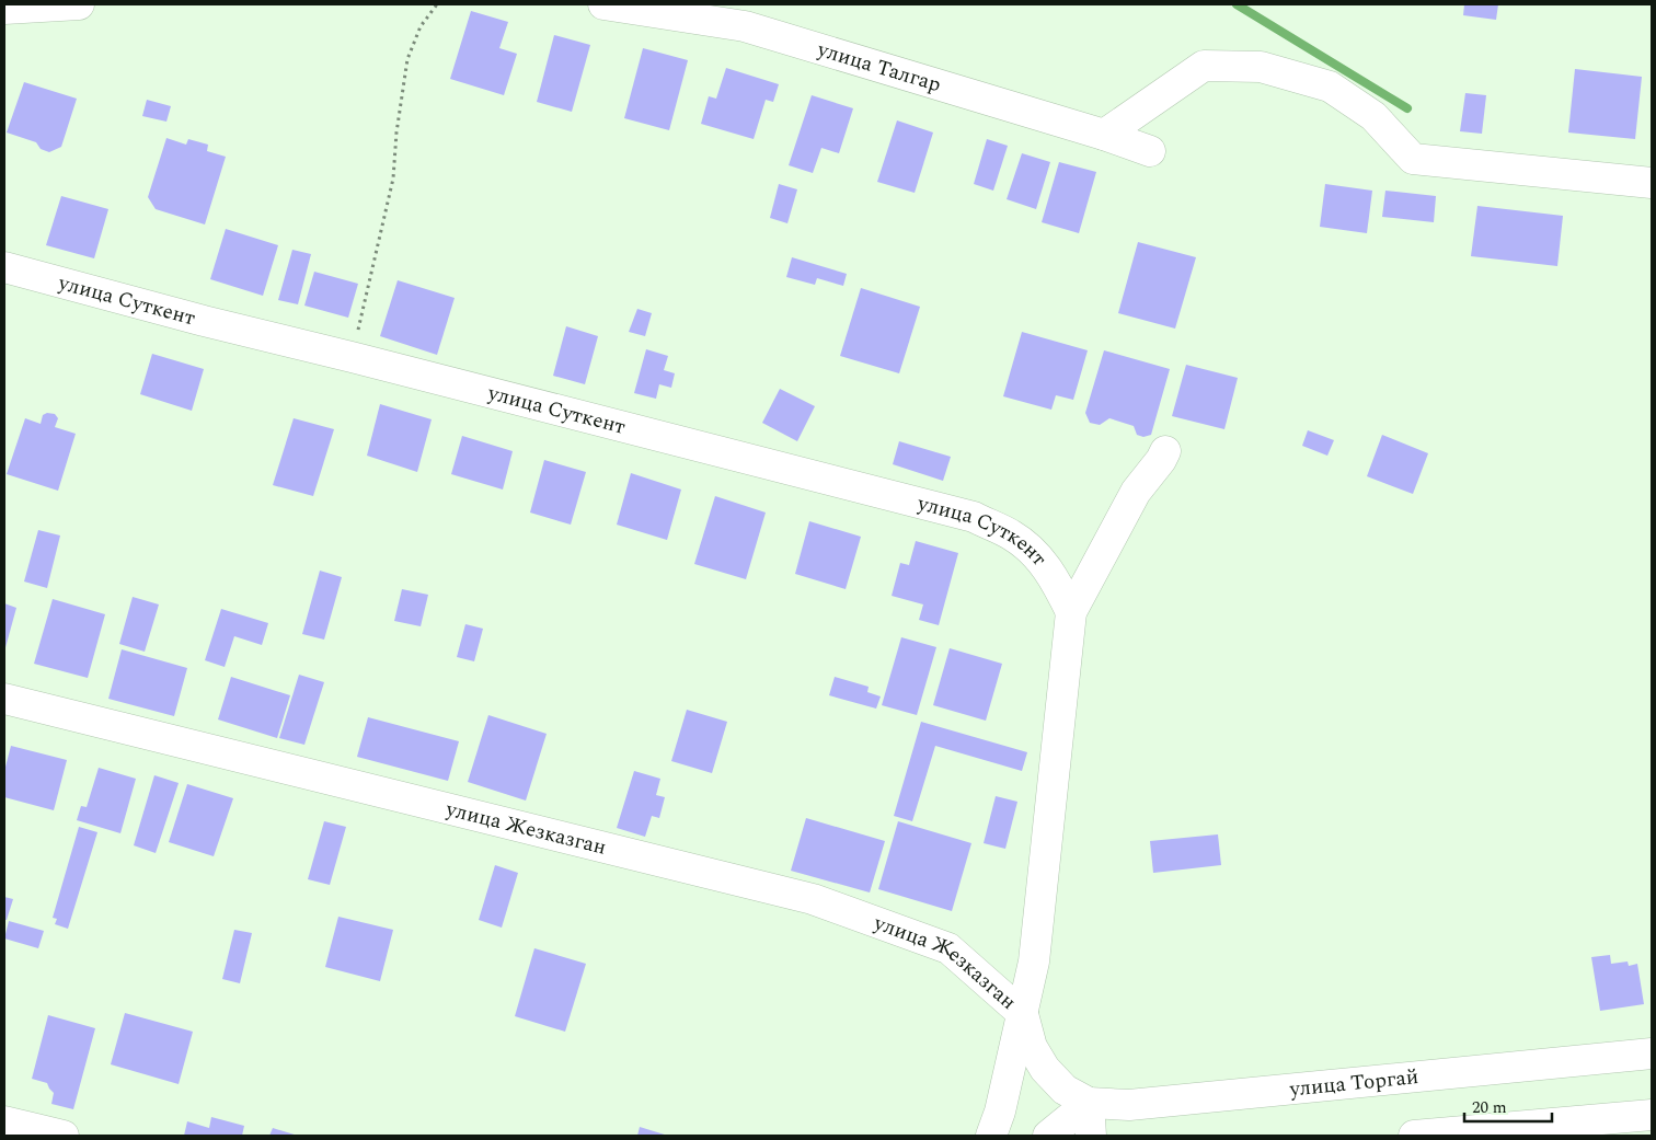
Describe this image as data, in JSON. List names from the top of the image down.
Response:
{
  "streets": {
    "street": [
      "улица Талгар",
      "улица Суткент",
      "улица Жезказган",
      "улица Торгай"
    ]
  },
  "scale_bar": "20 m"
}
